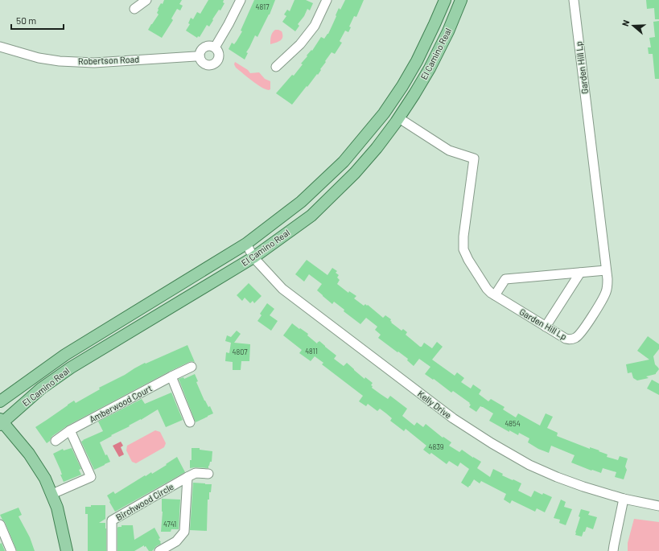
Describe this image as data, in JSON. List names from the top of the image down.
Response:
{
  "streets": {
    "main road": ["El Camino Real"],
    "street": [
      "Robertson Road",
      "Garden Hill Lp",
      "Amberwood Court",
      "Kelly Drive",
      "Birchwood Circle"
    ]
  },
  "crossings": [
    ["El Camino Real", "Garden Hill Lp"],
    ["El Camino Real", "Kelly Drive"]
  ],
  "house_numbers": [
    "4817",
    "4811",
    "4807",
    "4854",
    "4839",
    "4741"
  ],
  "scale_bar": "50 m",
  "north": "left"
}
